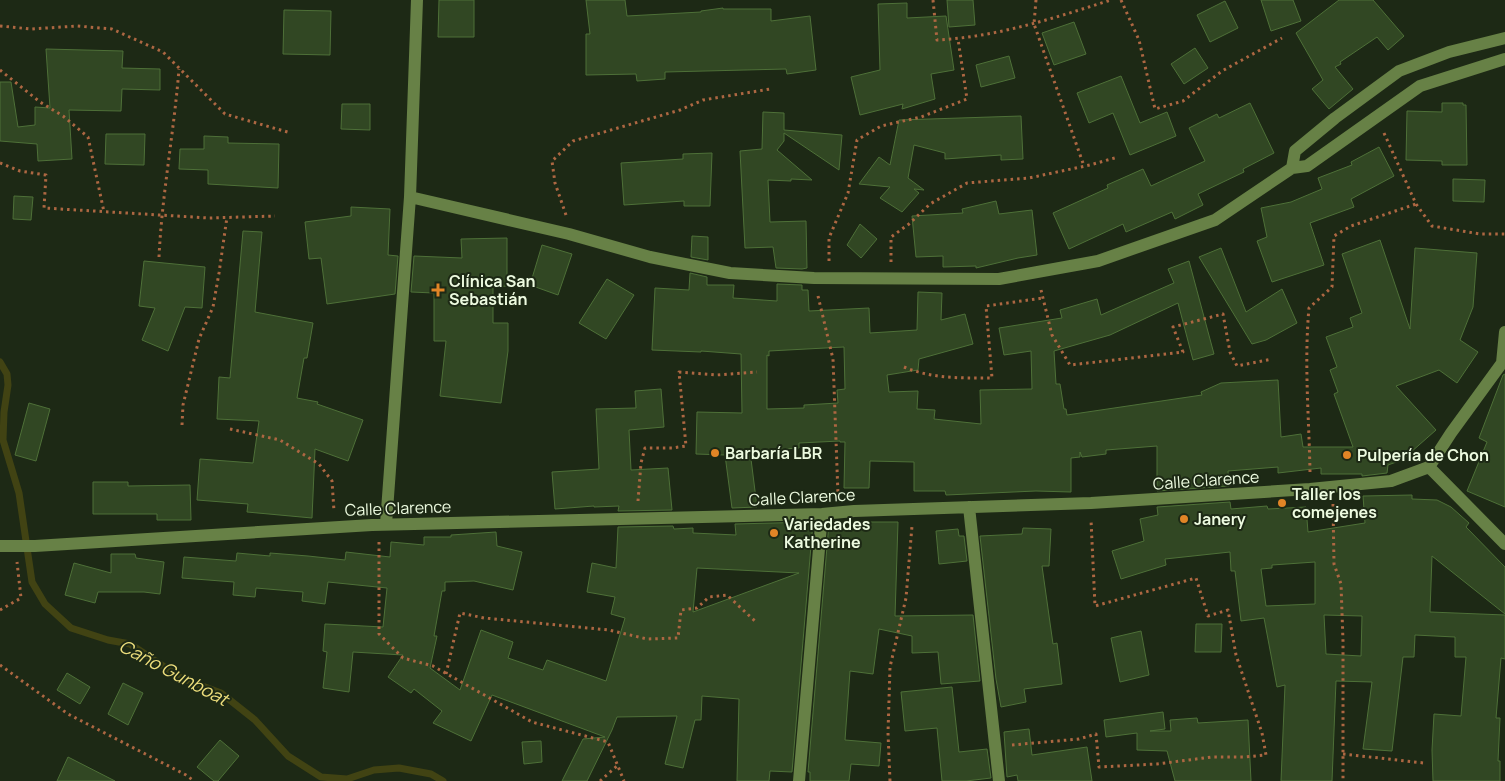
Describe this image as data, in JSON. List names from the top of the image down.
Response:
{
  "streets": {
    "street": ["Calle Clarence"]
  },
  "water": ["Caño Gunboat"],
  "places": {
    "health": ["Clínica San Sebastián"],
    "other": [
      "Barbaría LBR",
      "Pulpería de Chon",
      "Taller los comejenes",
      "Janery",
      "Variedades Katherine"
    ]
  }
}
